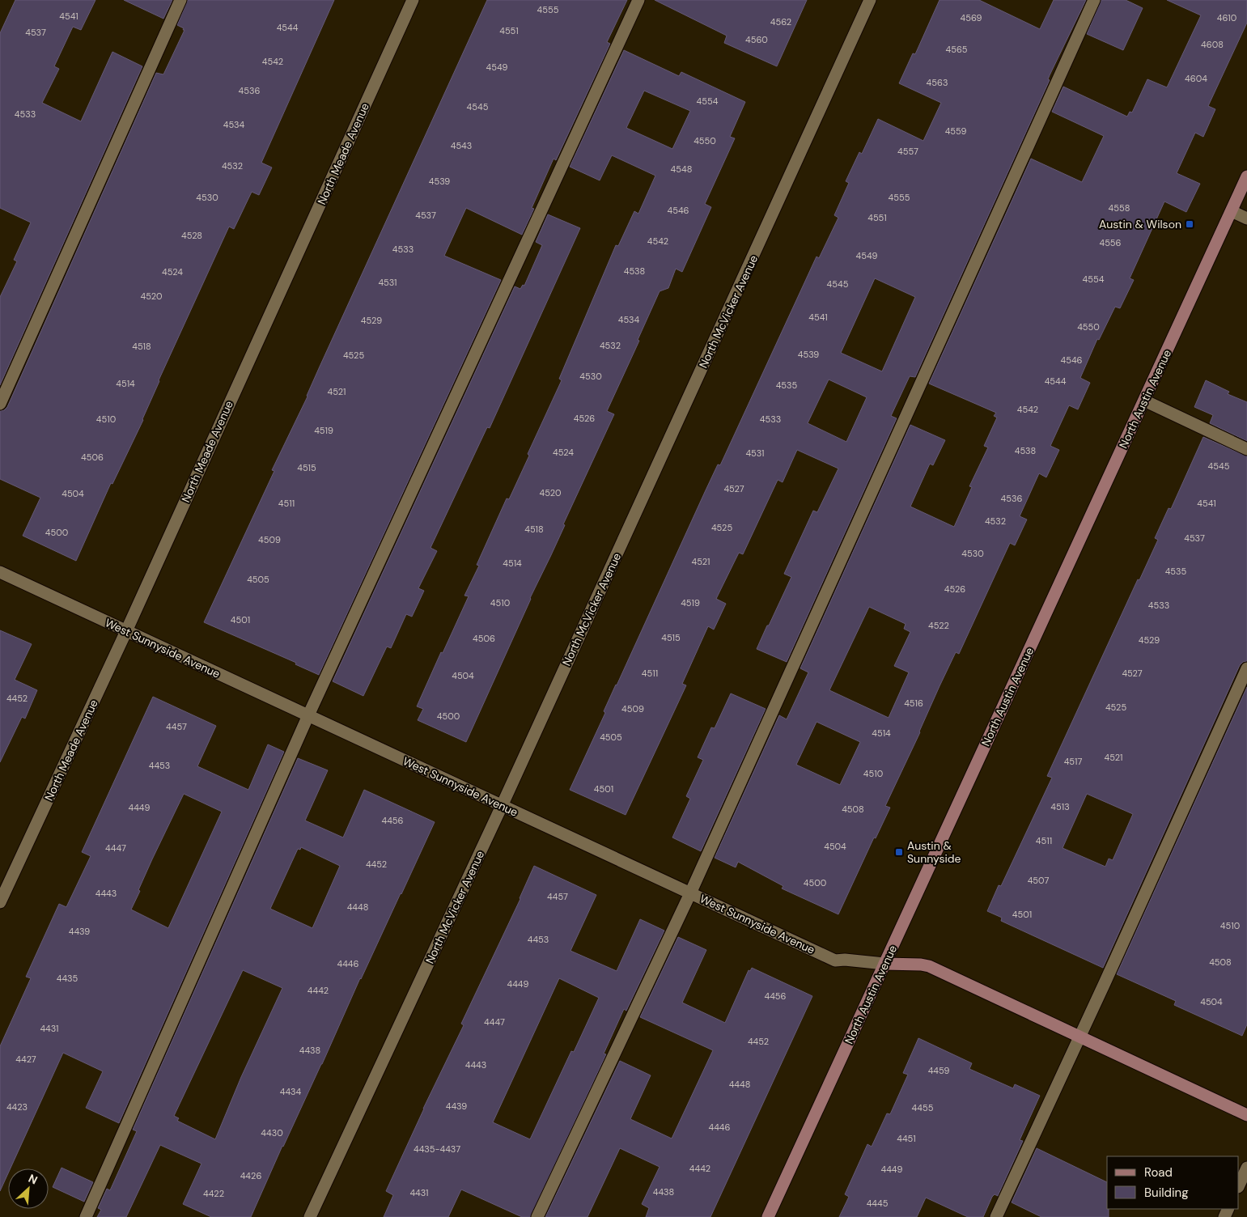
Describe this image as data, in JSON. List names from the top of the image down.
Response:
{
  "streets": {
    "street": [
      "North Meade Avenue",
      "North McVicker Avenue",
      "North Austin Avenue",
      "West Sunnyside Avenue"
    ]
  },
  "crossings": [
    ["North Meade Avenue", "West Sunnyside Avenue"],
    ["North McVicker Avenue", "West Sunnyside Avenue"],
    ["North Austin Avenue", "West Sunnyside Avenue"]
  ],
  "places": {
    "transit": ["Austin & Wilson", "Austin & Sunnyside"]
  },
  "house_numbers": [
    "4555",
    "4541",
    "4569",
    "4610",
    "4562",
    "4544",
    "4551",
    "4537",
    "4560",
    "4608",
    "4565",
    "4542",
    "4549",
    "4604",
    "4563",
    "4536",
    "4554",
    "4545",
    "4533",
    "4534",
    "4559",
    "4550",
    "4543",
    "4557",
    "4532",
    "4548",
    "4539",
    "4530",
    "4555",
    "4558",
    "4546",
    "4537",
    "4551",
    "4528",
    "4542",
    "4556",
    "4533",
    "4549",
    "4538",
    "4524",
    "4554",
    "4531",
    "4545",
    "4520",
    "4541",
    "4534",
    "4529",
    "4550",
    "4532",
    "4518",
    "4539",
    "4525",
    "4546",
    "4530",
    "4544",
    "4514",
    "4535",
    "4521",
    "4542",
    "4526",
    "4510",
    "4533",
    "4519",
    "4538",
    "4524",
    "4531",
    "4506",
    "4545",
    "4515",
    "4527",
    "4520",
    "4504",
    "4536",
    "4511",
    "4541",
    "4532",
    "4525",
    "4518",
    "4500",
    "4537",
    "4509",
    "4530",
    "4521",
    "4514",
    "4535",
    "4505",
    "4526",
    "4510",
    "4519",
    "4533",
    "4501",
    "4522",
    "4515",
    "4506",
    "4529",
    "4511",
    "4527",
    "4504",
    "4452",
    "4516",
    "4525",
    "4509",
    "4500",
    "4457",
    "4514",
    "4505",
    "4521",
    "4517",
    "4453",
    "4510",
    "4501",
    "4513",
    "4449",
    "4508",
    "4456",
    "4511",
    "4504",
    "4447",
    "4452",
    "4507",
    "4500",
    "4443",
    "4457",
    "4448",
    "4501",
    "4510",
    "4439",
    "4453",
    "4508",
    "4446",
    "4435",
    "4449",
    "4442",
    "4456",
    "4504",
    "4447",
    "4431",
    "4452",
    "4438",
    "4427",
    "4443",
    "4459",
    "4448",
    "4434",
    "4439",
    "4423",
    "4455",
    "4446",
    "4430",
    "4451",
    "4435-4437",
    "4442",
    "4449",
    "4426",
    "4438",
    "4431",
    "4422",
    "4445"
  ],
  "legend": ["Road", "Building"],
  "north": "top right"
}
